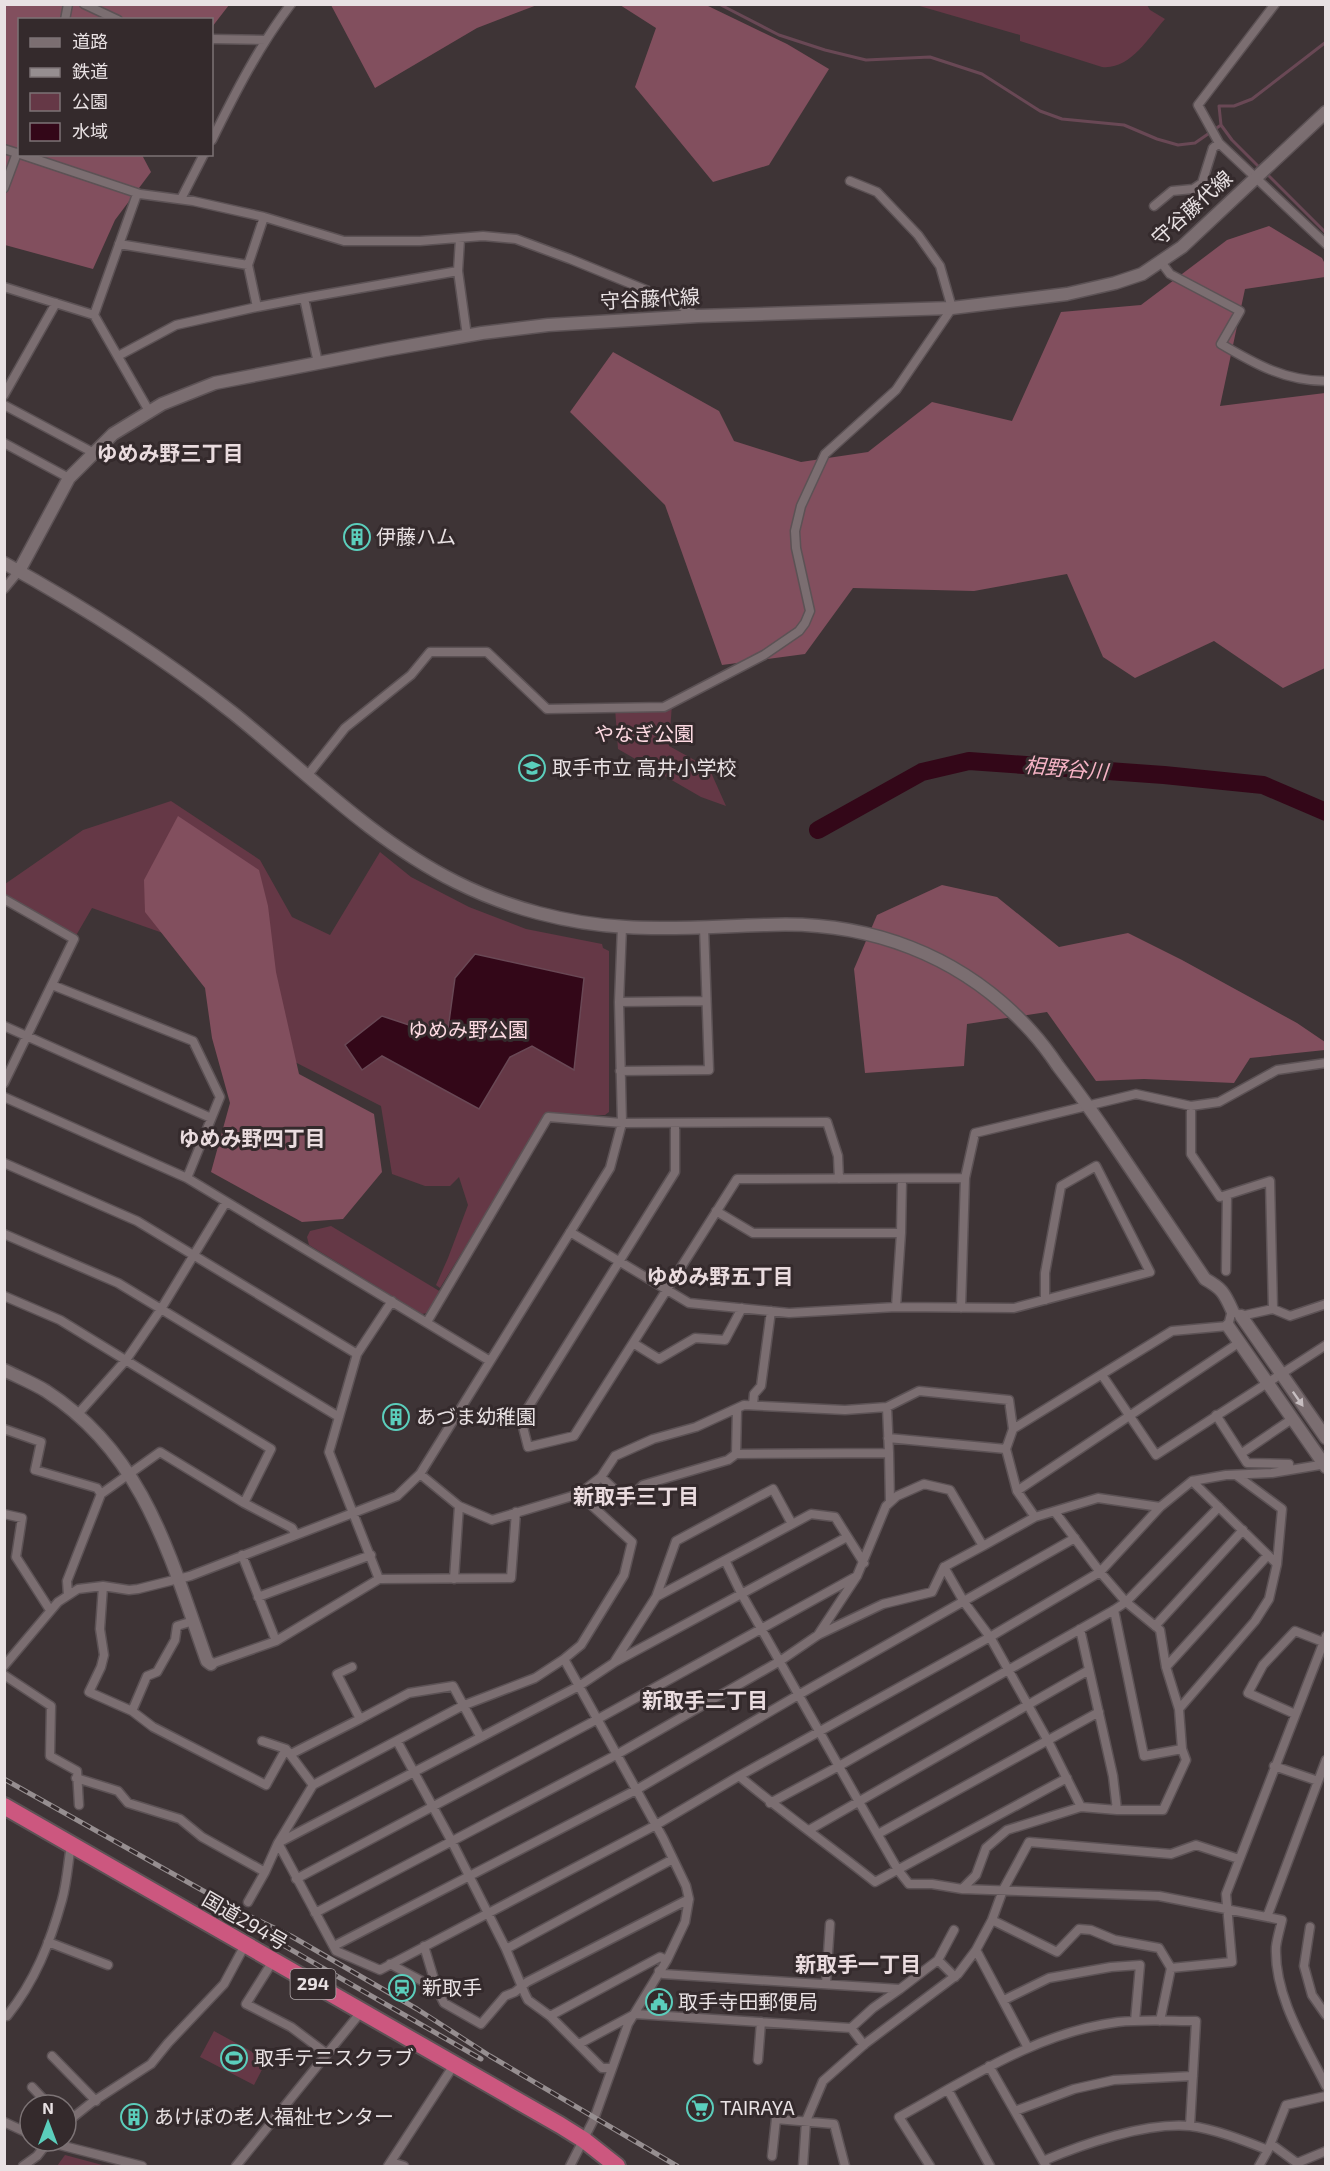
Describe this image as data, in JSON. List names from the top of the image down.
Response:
{
  "streets": {
    "highway": ["国道294号", "294"],
    "street": ["守谷藤代線"]
  },
  "districts": [
    "ゆめみ野三丁目",
    "ゆめみ野四丁目",
    "ゆめみ野五丁目",
    "新取手三丁目",
    "新取手二丁目",
    "新取手一丁目"
  ],
  "water": ["相野谷川"],
  "parks": ["やなぎ公園", "ゆめみ野公園"],
  "places": {
    "building": ["伊藤ハム", "あづま幼稚園", "あけぼの老人福祉センター"],
    "school or university": ["取手市立 高井小学校"],
    "station": ["新取手"],
    "public building": ["取手寺田郵便局"],
    "sports": ["取手テニスクラブ"],
    "supermarket": ["TAIRAYA"]
  },
  "legend": [
    "道路",
    "鉄道",
    "公園",
    "水域"
  ],
  "north": "top"
}
